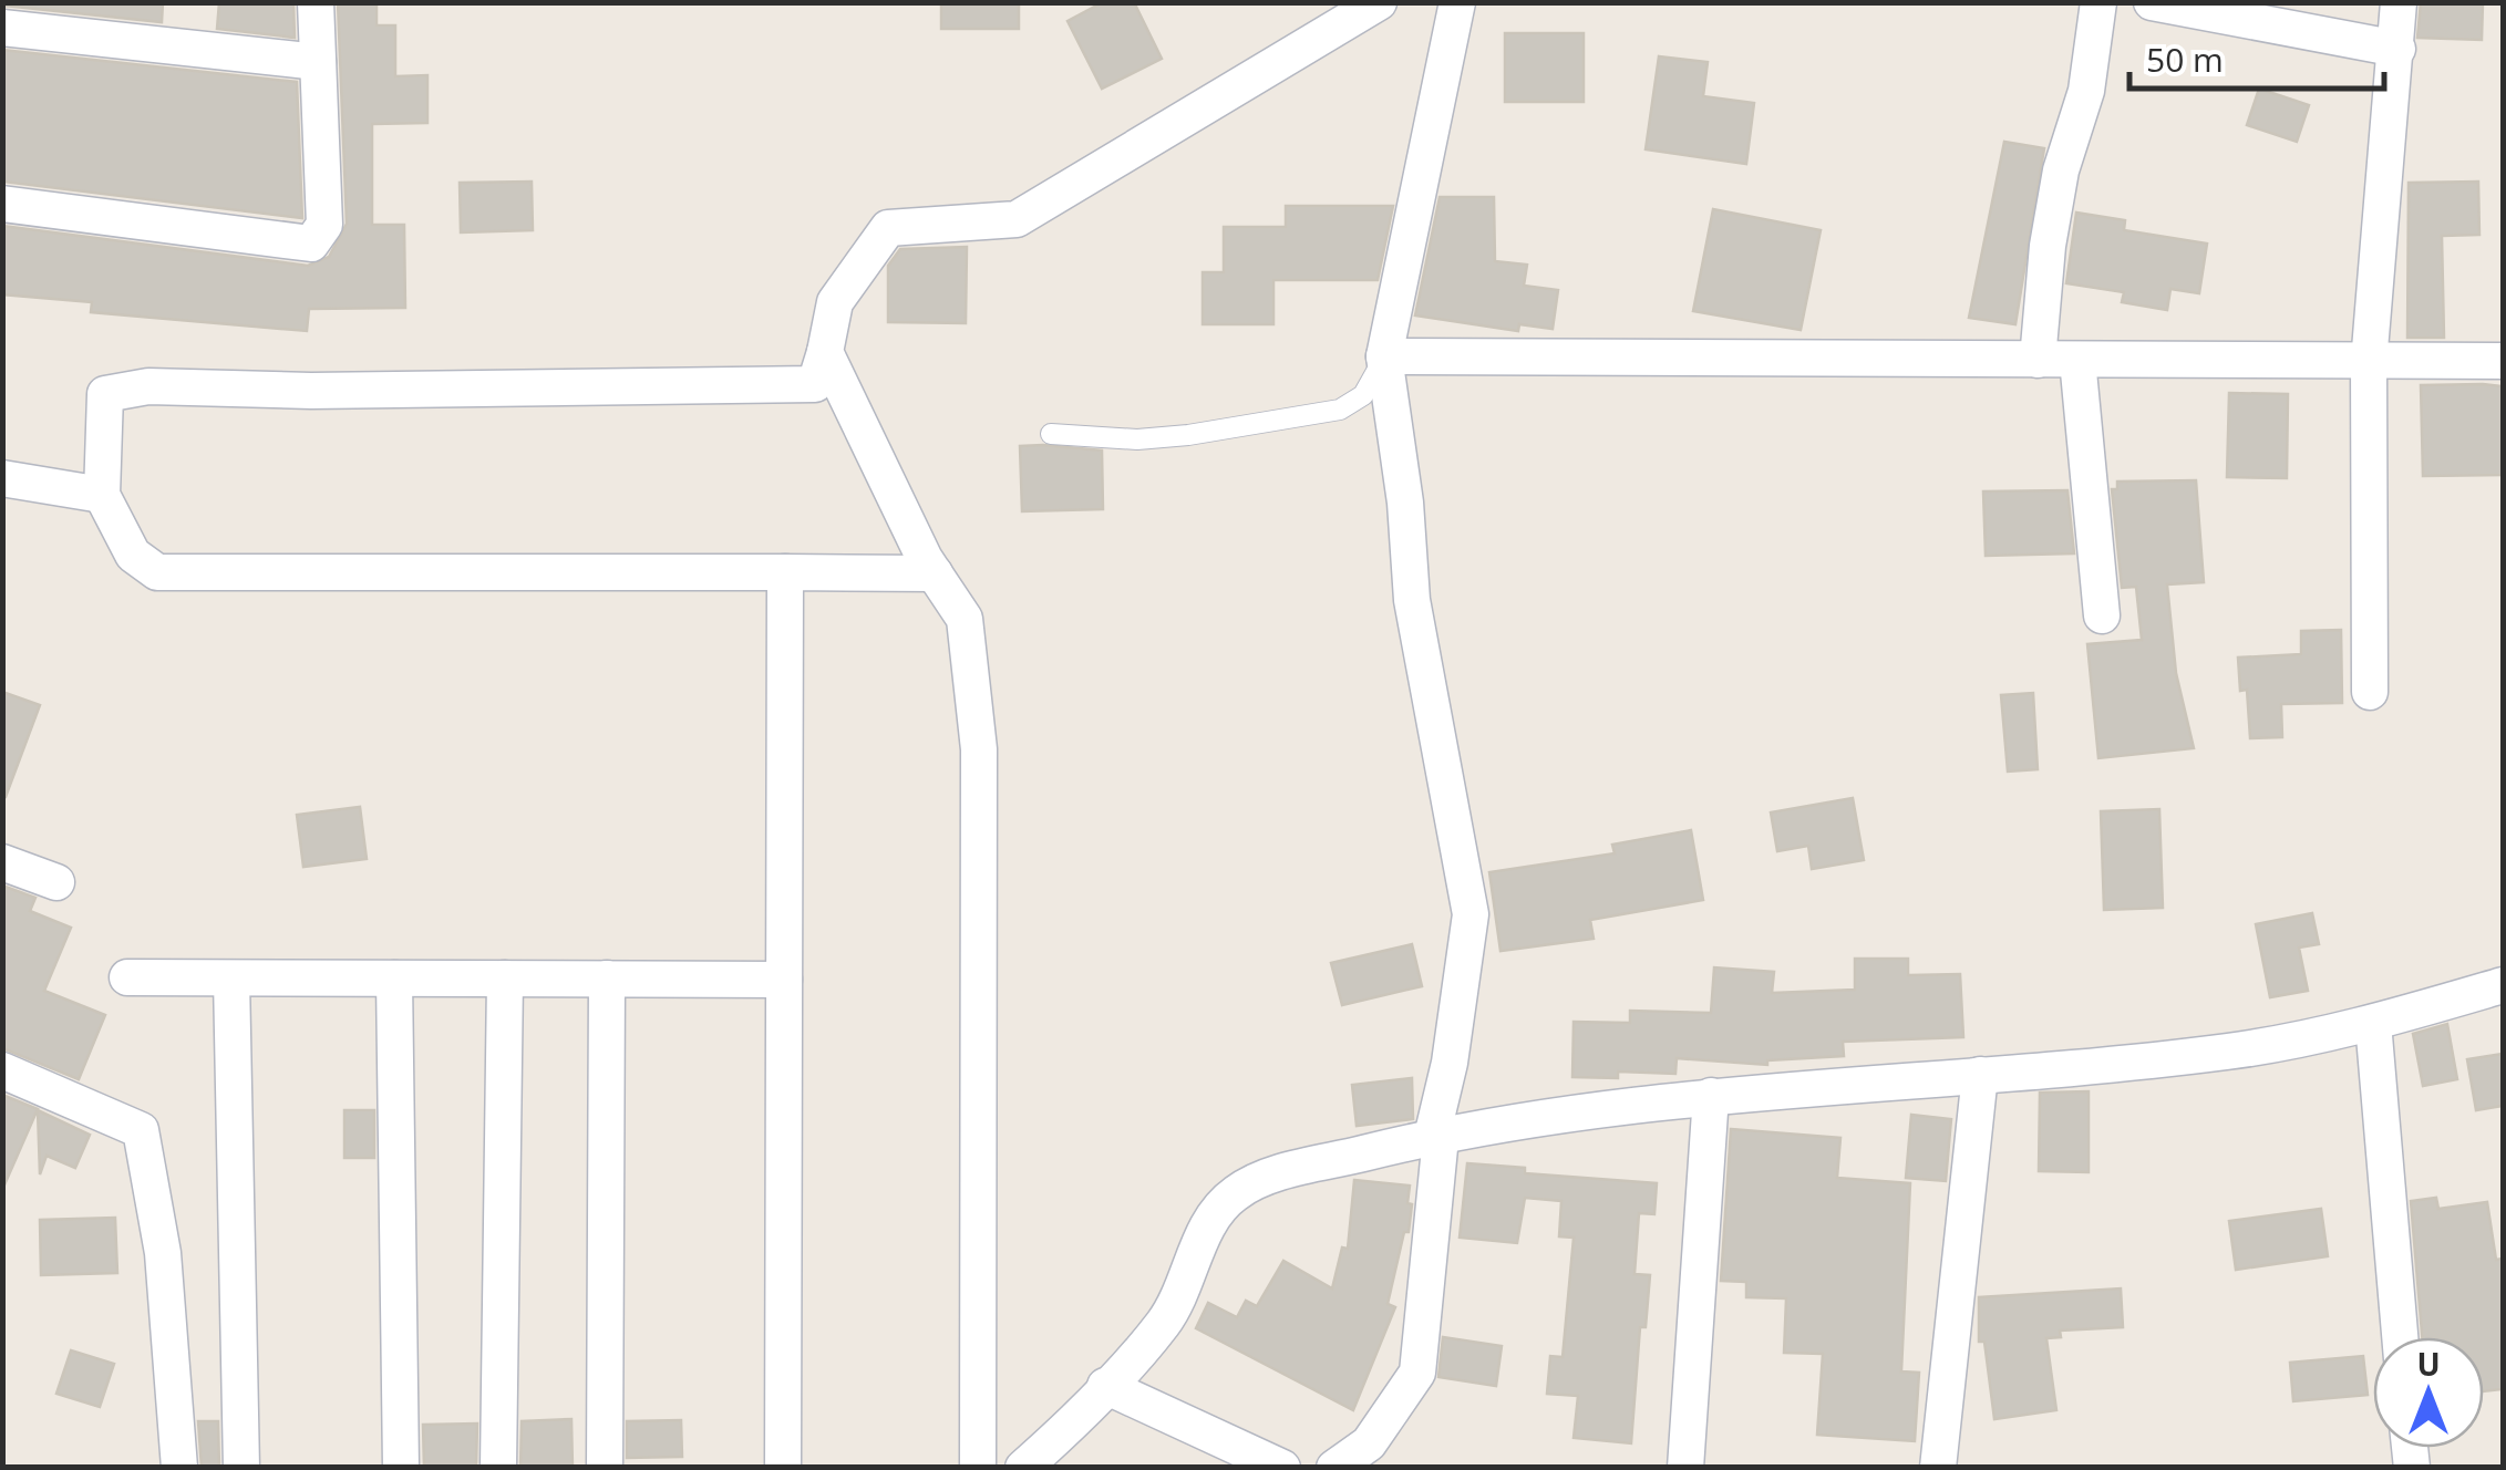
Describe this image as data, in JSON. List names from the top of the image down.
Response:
{
  "scale_bar": "50 m",
  "north": "top"
}
